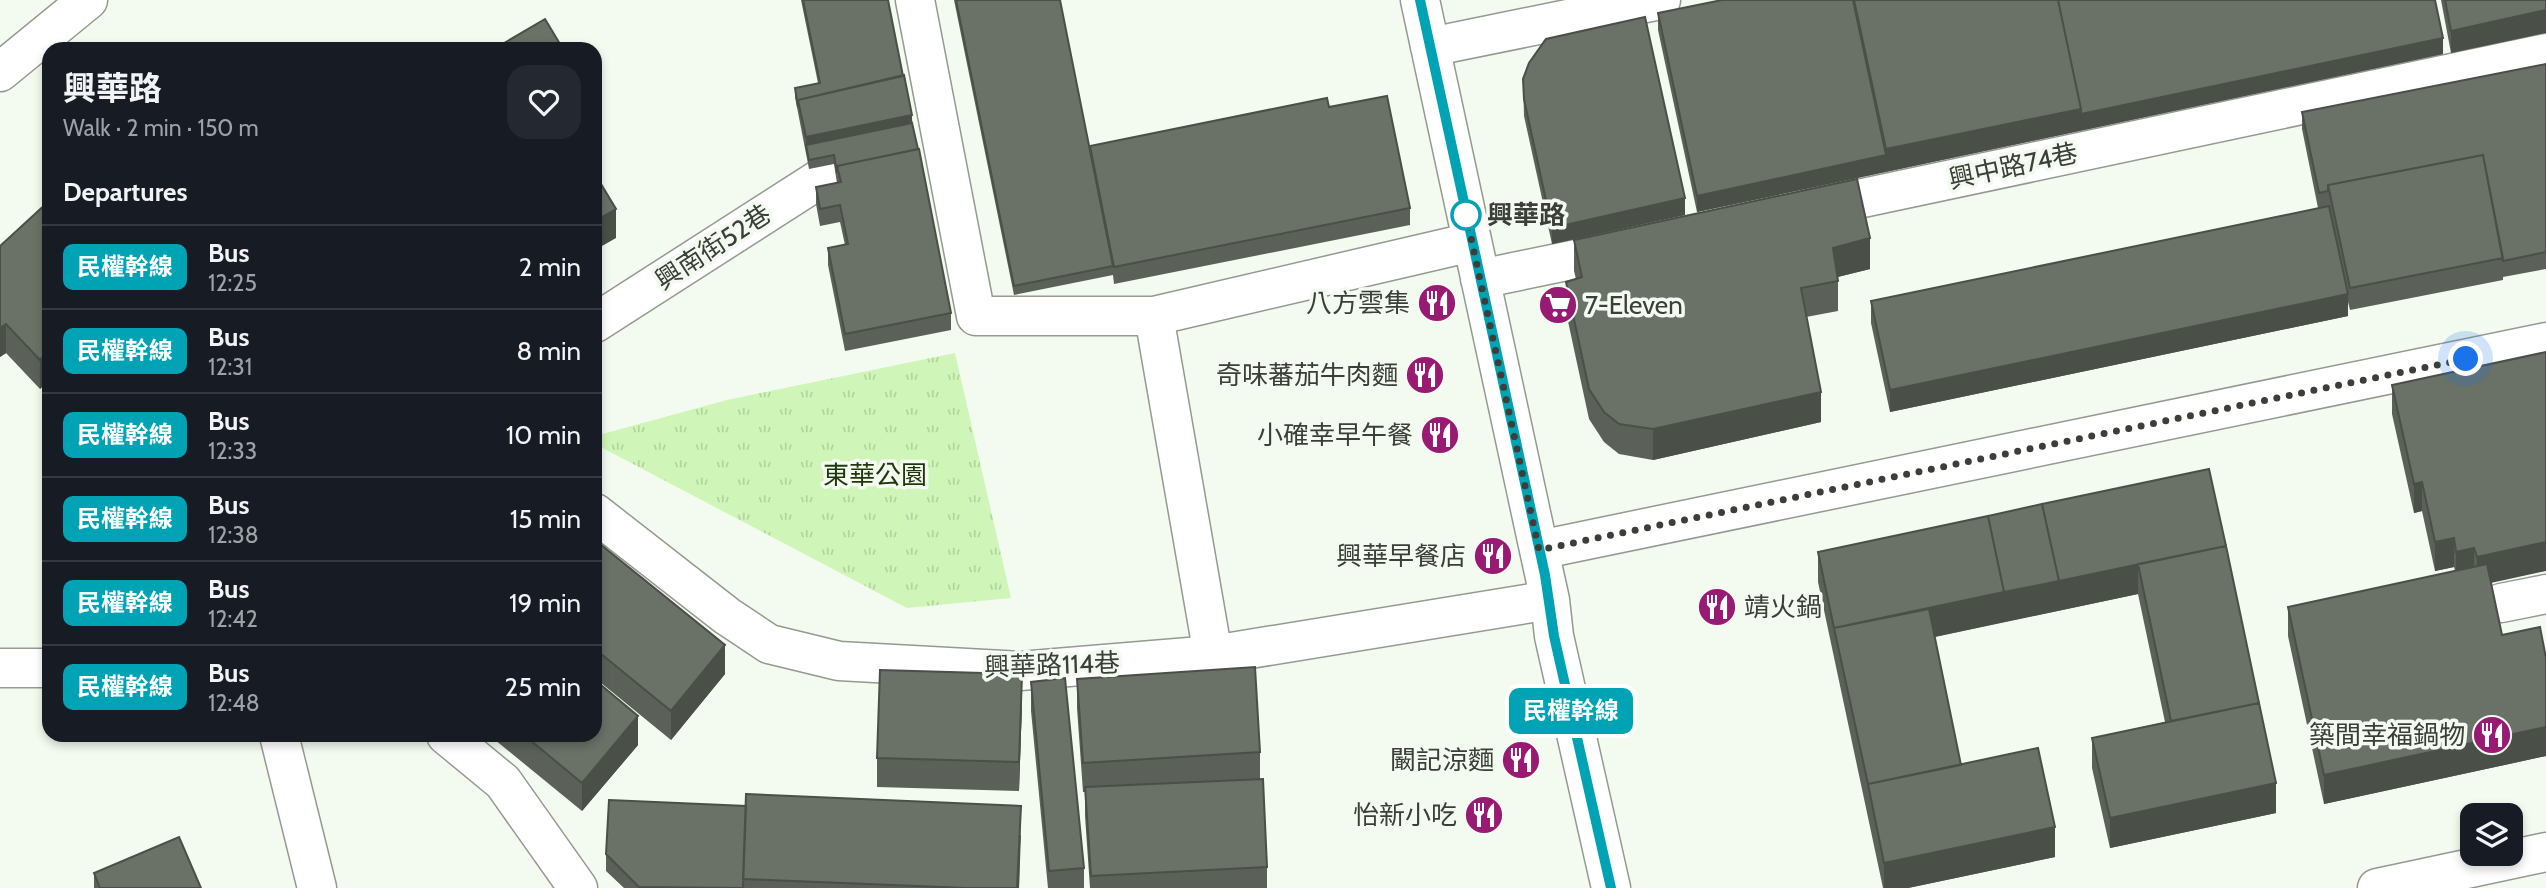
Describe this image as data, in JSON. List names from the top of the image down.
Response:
{
  "streets": {
    "street": ["興中路74巷", "興南街52巷", "興華路114巷"]
  },
  "parks": ["東華公園"],
  "places": {
    "other": ["興華路"],
    "restaurant": [
      "八方雲集",
      "奇味蕃茄牛肉麵",
      "小確幸早午餐",
      "興華早餐店",
      "靖火鍋",
      "築間幸福鍋物",
      "闞記涼麵",
      "怡新小吃"
    ],
    "supermarket": ["7-Eleven"]
  },
  "lines": ["bus line 民權幹線"],
  "page": {
    "on_map": "民權幹線",
    "heading": [
      ["興華路", "Walk · 2 min · 150 m"],
      "Departures"
    ],
    "list": [
      {
        "mark": "民權幹線",
        "name": "Bus",
        "note": "12:25",
        "value": "2 min"
      },
      {
        "mark": "民權幹線",
        "name": "Bus",
        "note": "12:31",
        "value": "8 min"
      },
      {
        "mark": "民權幹線",
        "name": "Bus",
        "note": "12:33",
        "value": "10 min"
      },
      {
        "mark": "民權幹線",
        "name": "Bus",
        "note": "12:38",
        "value": "15 min"
      },
      {
        "mark": "民權幹線",
        "name": "Bus",
        "note": "12:42",
        "value": "19 min"
      },
      {
        "mark": "民權幹線",
        "name": "Bus",
        "note": "12:48",
        "value": "25 min"
      }
    ]
  }
}
